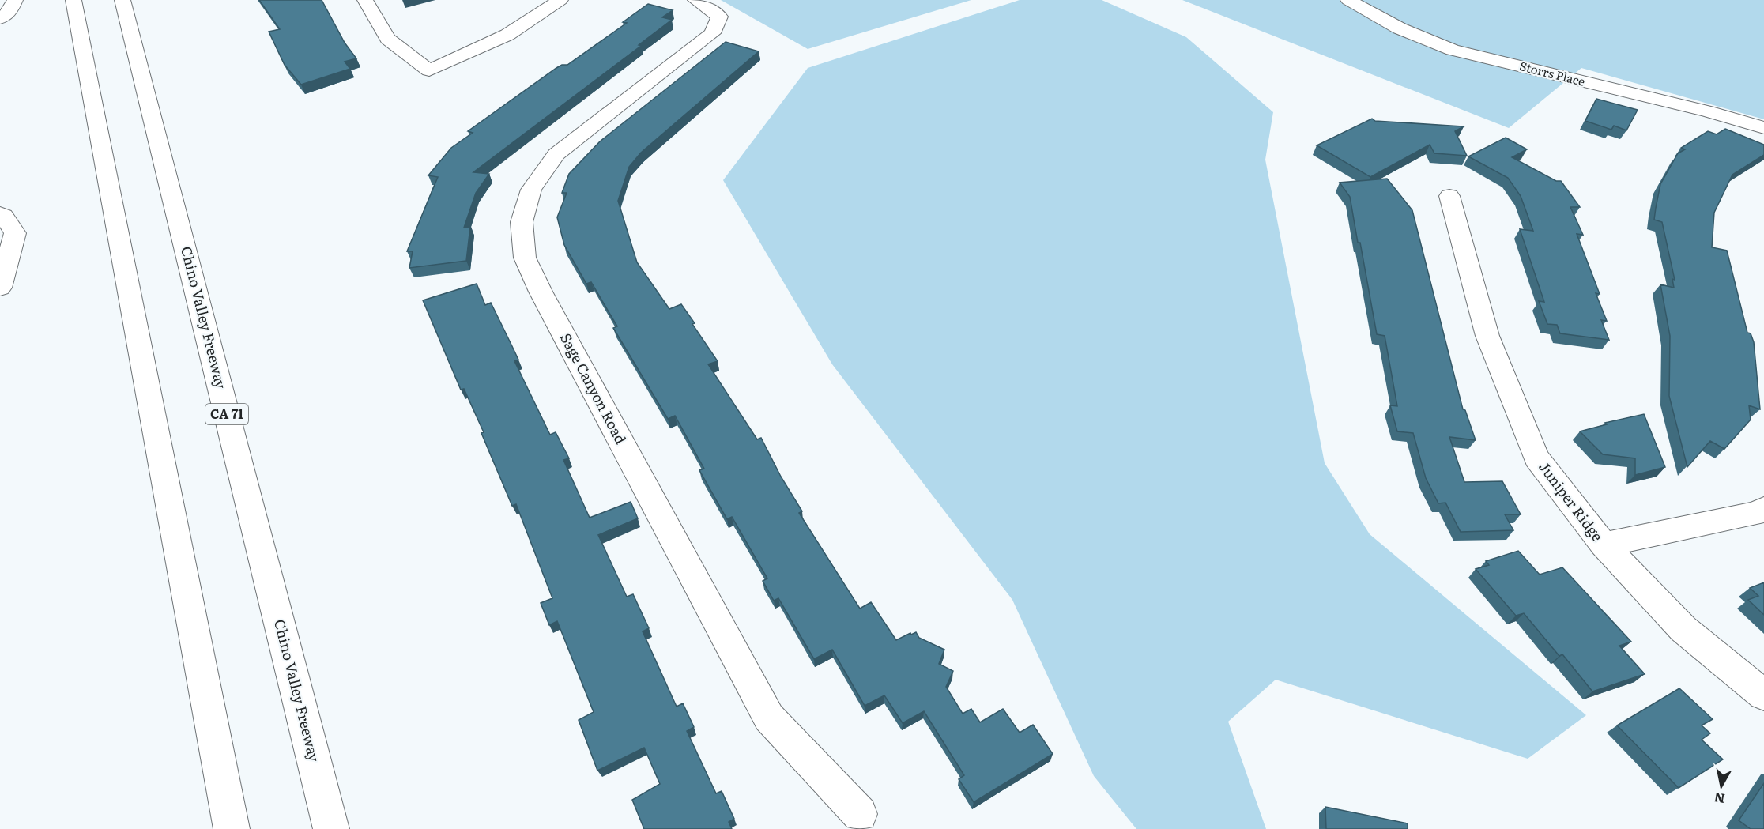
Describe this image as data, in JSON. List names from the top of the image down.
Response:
{
  "streets": {
    "main road": [
      "Storrs Place",
      "Chino Valley Freeway",
      "Sage Canyon Road",
      "CA 71",
      "Juniper Ridge"
    ]
  },
  "north": "bottom"
}
